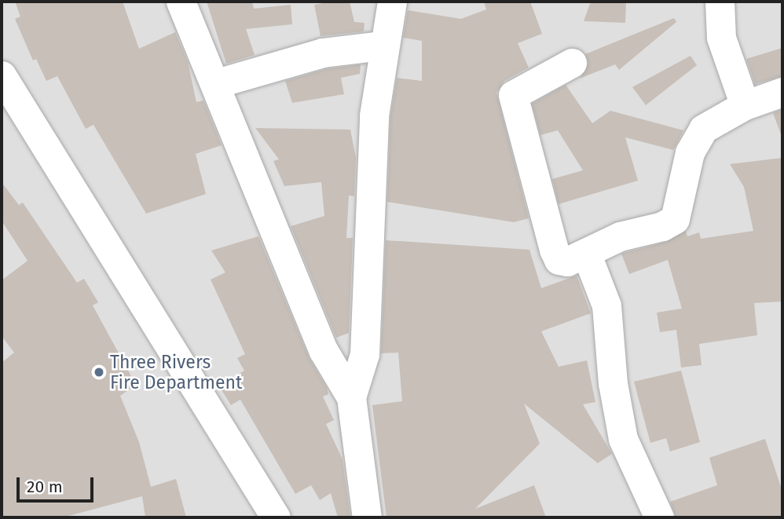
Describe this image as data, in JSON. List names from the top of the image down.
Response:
{
  "places": ["Three Rivers Fire Department"],
  "scale_bar": "20 m"
}
